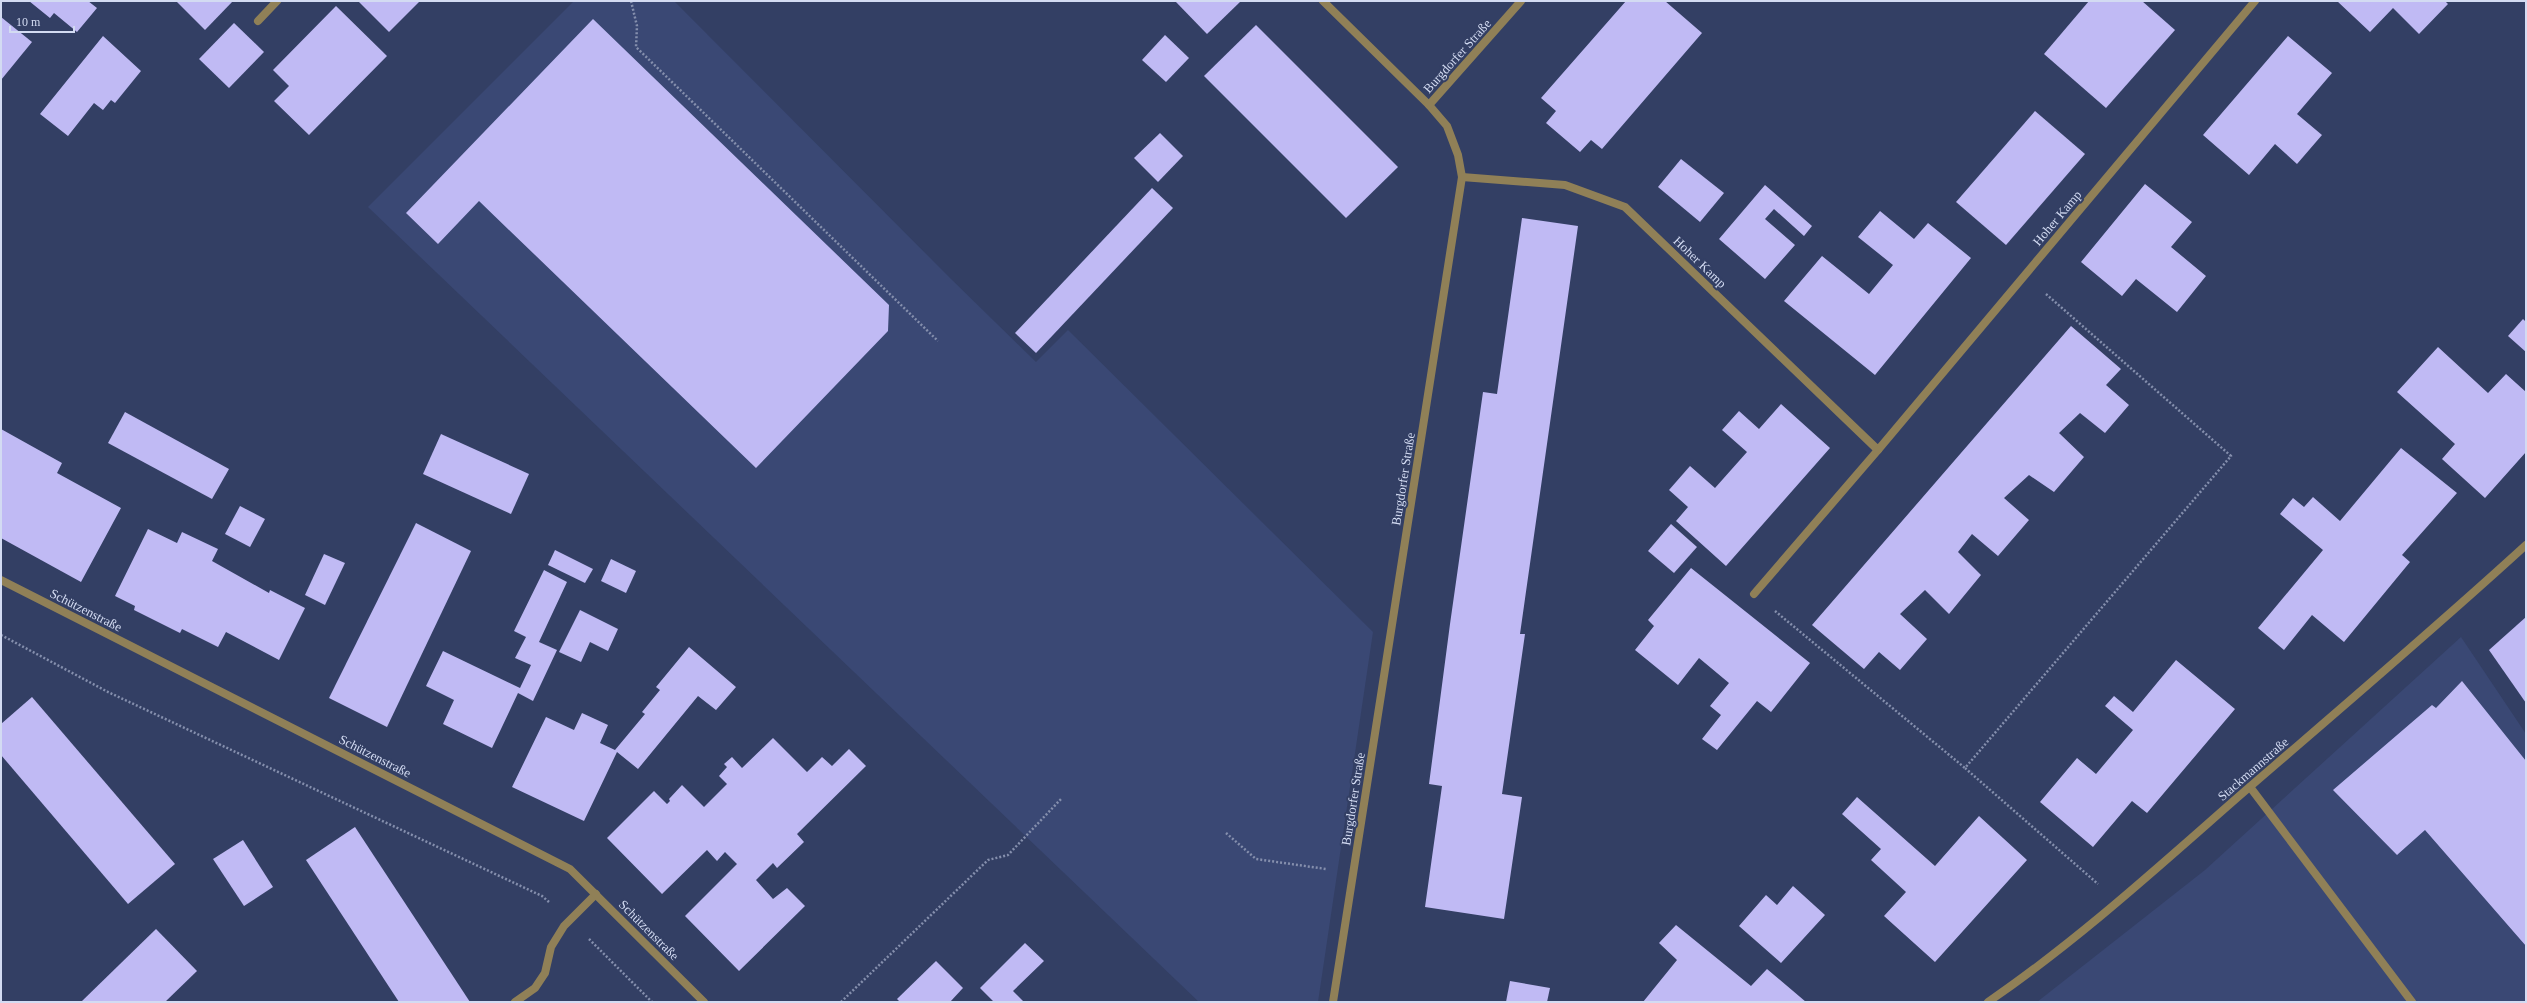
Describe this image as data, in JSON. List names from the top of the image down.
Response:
{
  "streets": {
    "street": [
      "Burgdorfer Straße",
      "Hoher Kamp",
      "Schützenstraße",
      "Stackmannstraße"
    ]
  },
  "crossings": [
    ["Burgdorfer Straße", "Hoher Kamp"]
  ],
  "scale_bar": "10 m"
}
